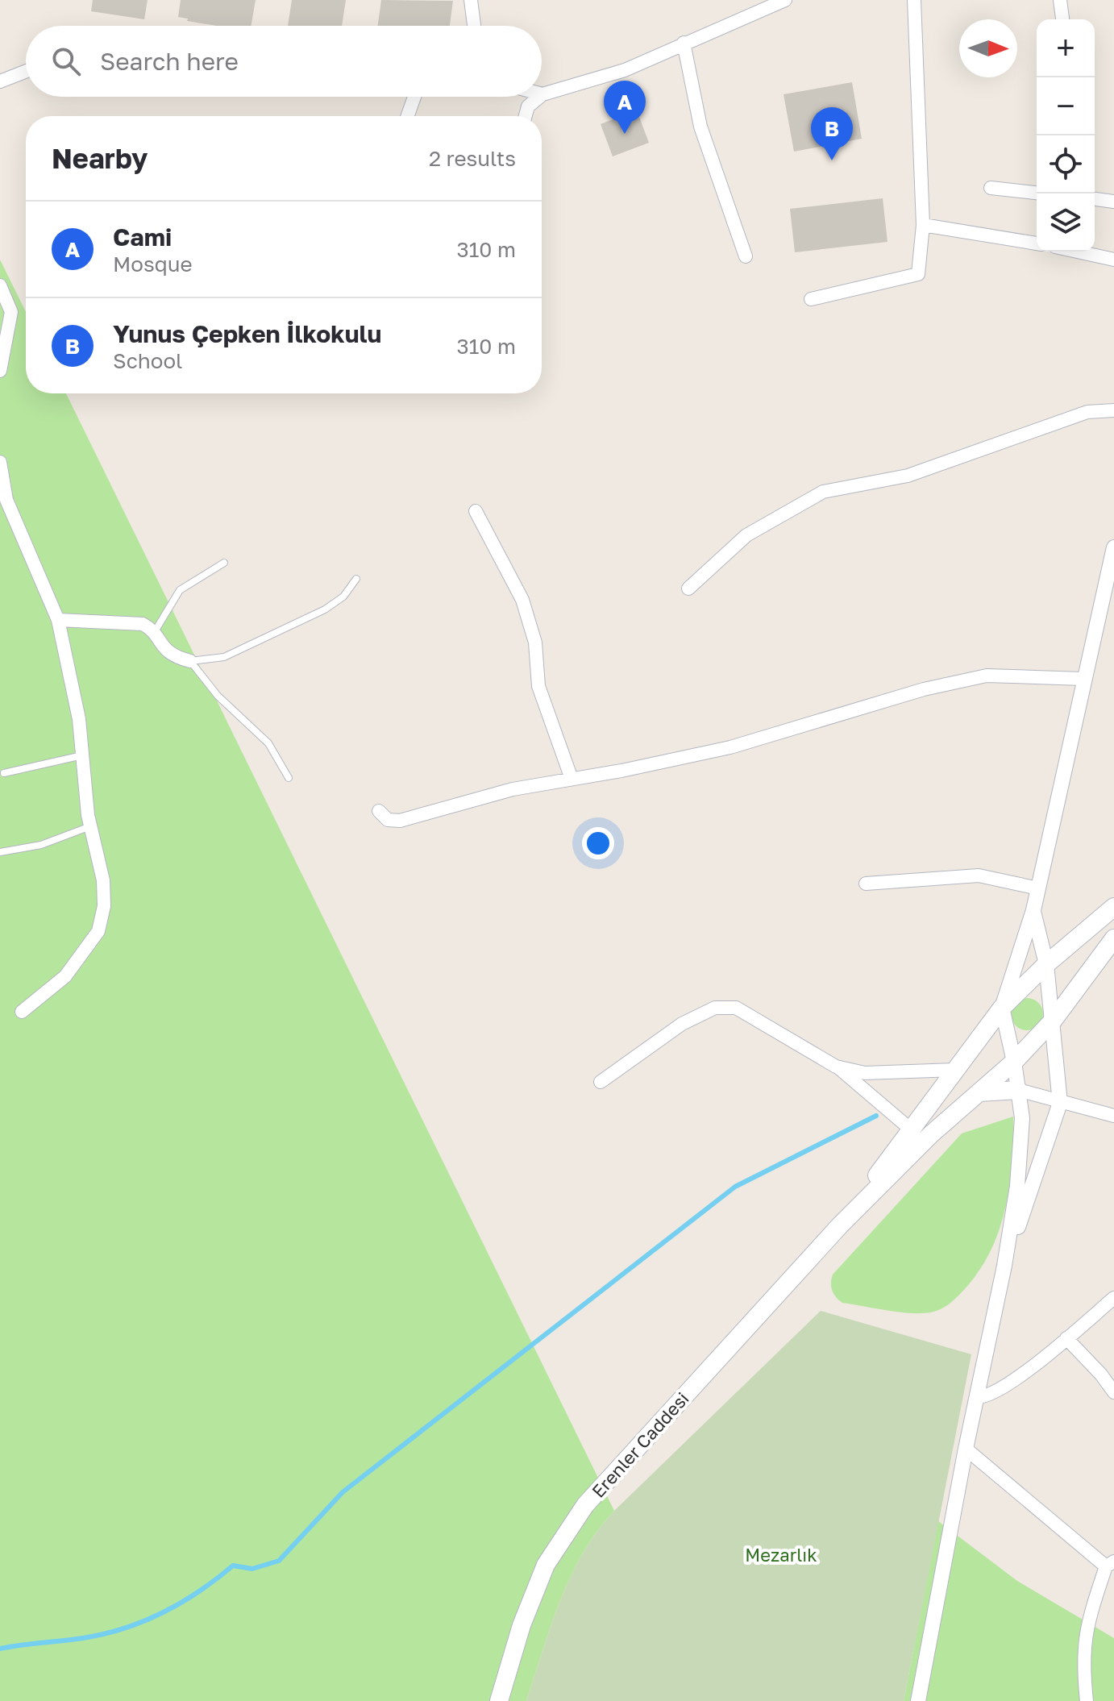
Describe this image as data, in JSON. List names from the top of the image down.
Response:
{
  "streets": {
    "main road": ["Erenler Caddesi"]
  },
  "parks": ["Mezarlık"],
  "north": "right",
  "page": {
    "map_buttons": ["+", "−"],
    "search": "Search here",
    "pins": ["A", "B"],
    "heading": ["Nearby", "2 results"],
    "list": [
      {
        "mark": "A",
        "name": "Cami",
        "note": "Mosque",
        "value": "310 m"
      },
      {
        "mark": "B",
        "name": "Yunus Çepken İlkokulu",
        "note": "School",
        "value": "310 m"
      }
    ]
  }
}
